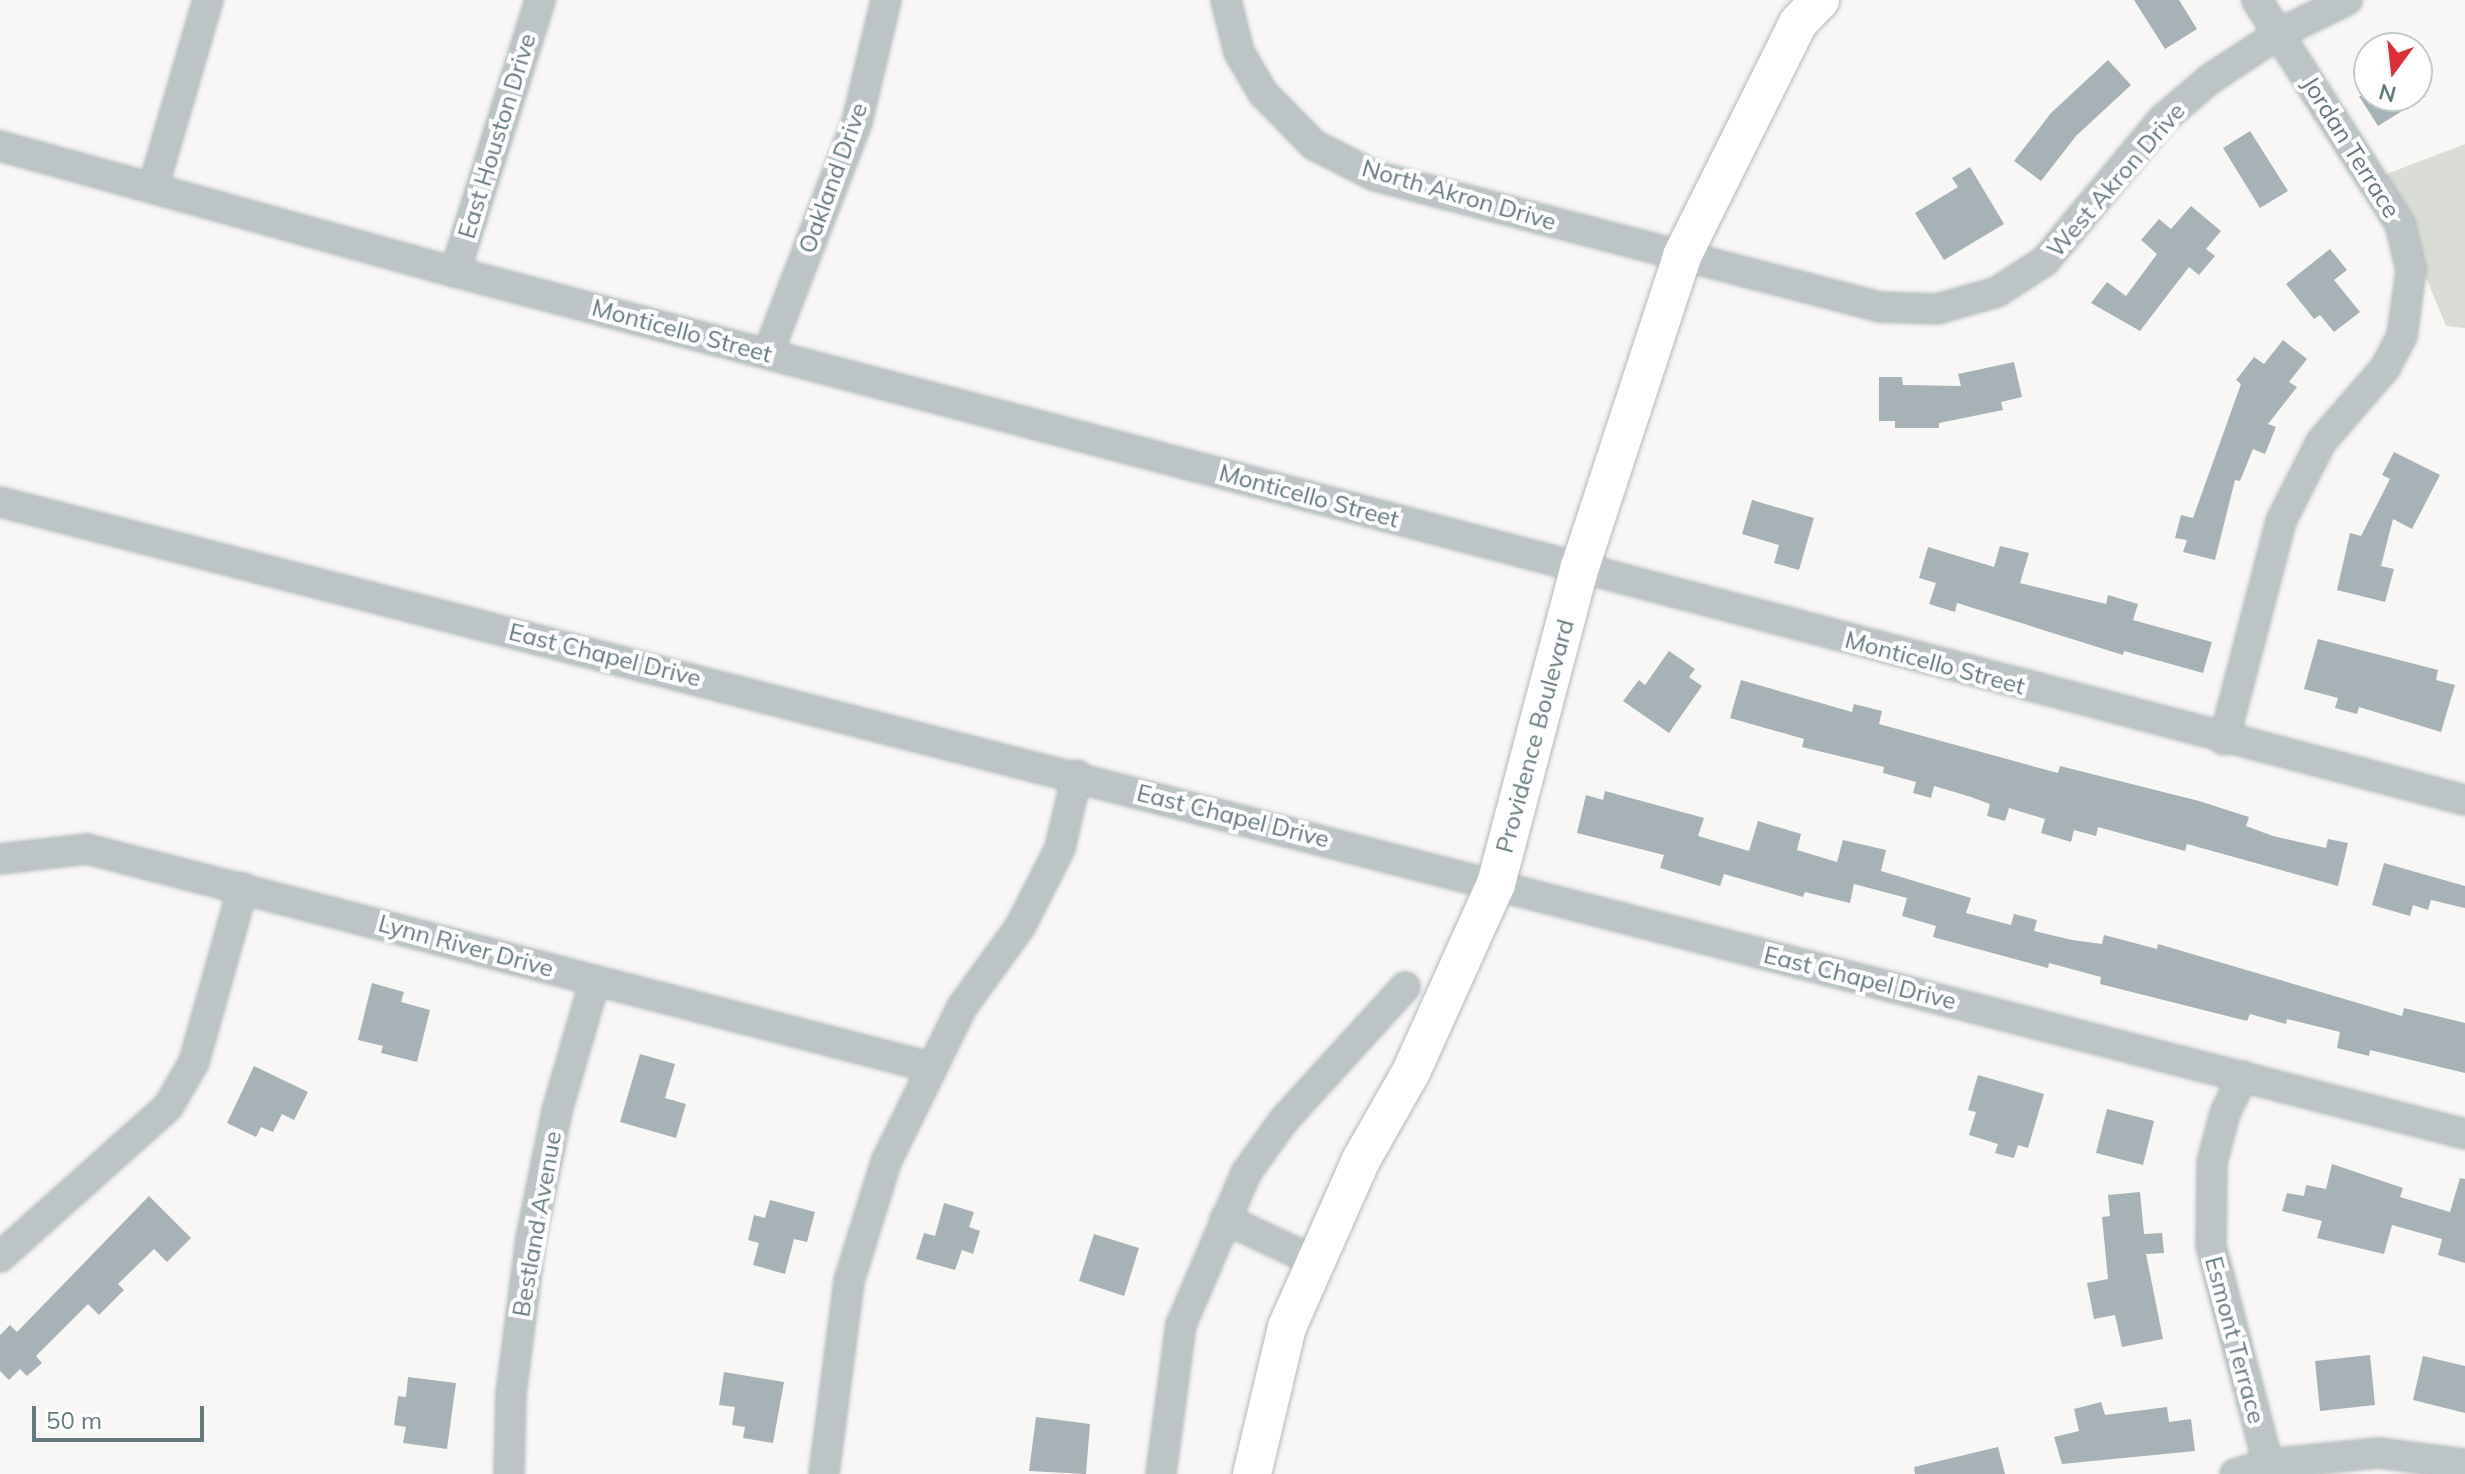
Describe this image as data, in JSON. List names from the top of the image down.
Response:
{
  "streets": {
    "main road": ["Providence Boulevard"],
    "street": [
      "East Houston Drive",
      "Jordan Terrace",
      "Oakland Drive",
      "West Akron Drive",
      "North Akron Drive",
      "Monticello Street",
      "East Chapel Drive",
      "Lynn River Drive",
      "Bestland Avenue",
      "Esmont Terrace"
    ]
  },
  "crossings": [
    ["East Houston Drive", "Monticello Street"],
    ["Jordan Terrace", "West Akron Drive"],
    ["Jordan Terrace", "Monticello Street"],
    ["Oakland Drive", "Monticello Street"],
    ["West Akron Drive", "North Akron Drive"],
    ["West Akron Drive", "Providence Boulevard"],
    ["North Akron Drive", "Providence Boulevard"],
    ["Monticello Street", "Providence Boulevard"],
    ["East Chapel Drive", "Providence Boulevard"],
    ["East Chapel Drive", "Esmont Terrace"],
    ["Lynn River Drive", "Bestland Avenue"]
  ],
  "scale_bar": "50 m",
  "north": "bottom"
}
